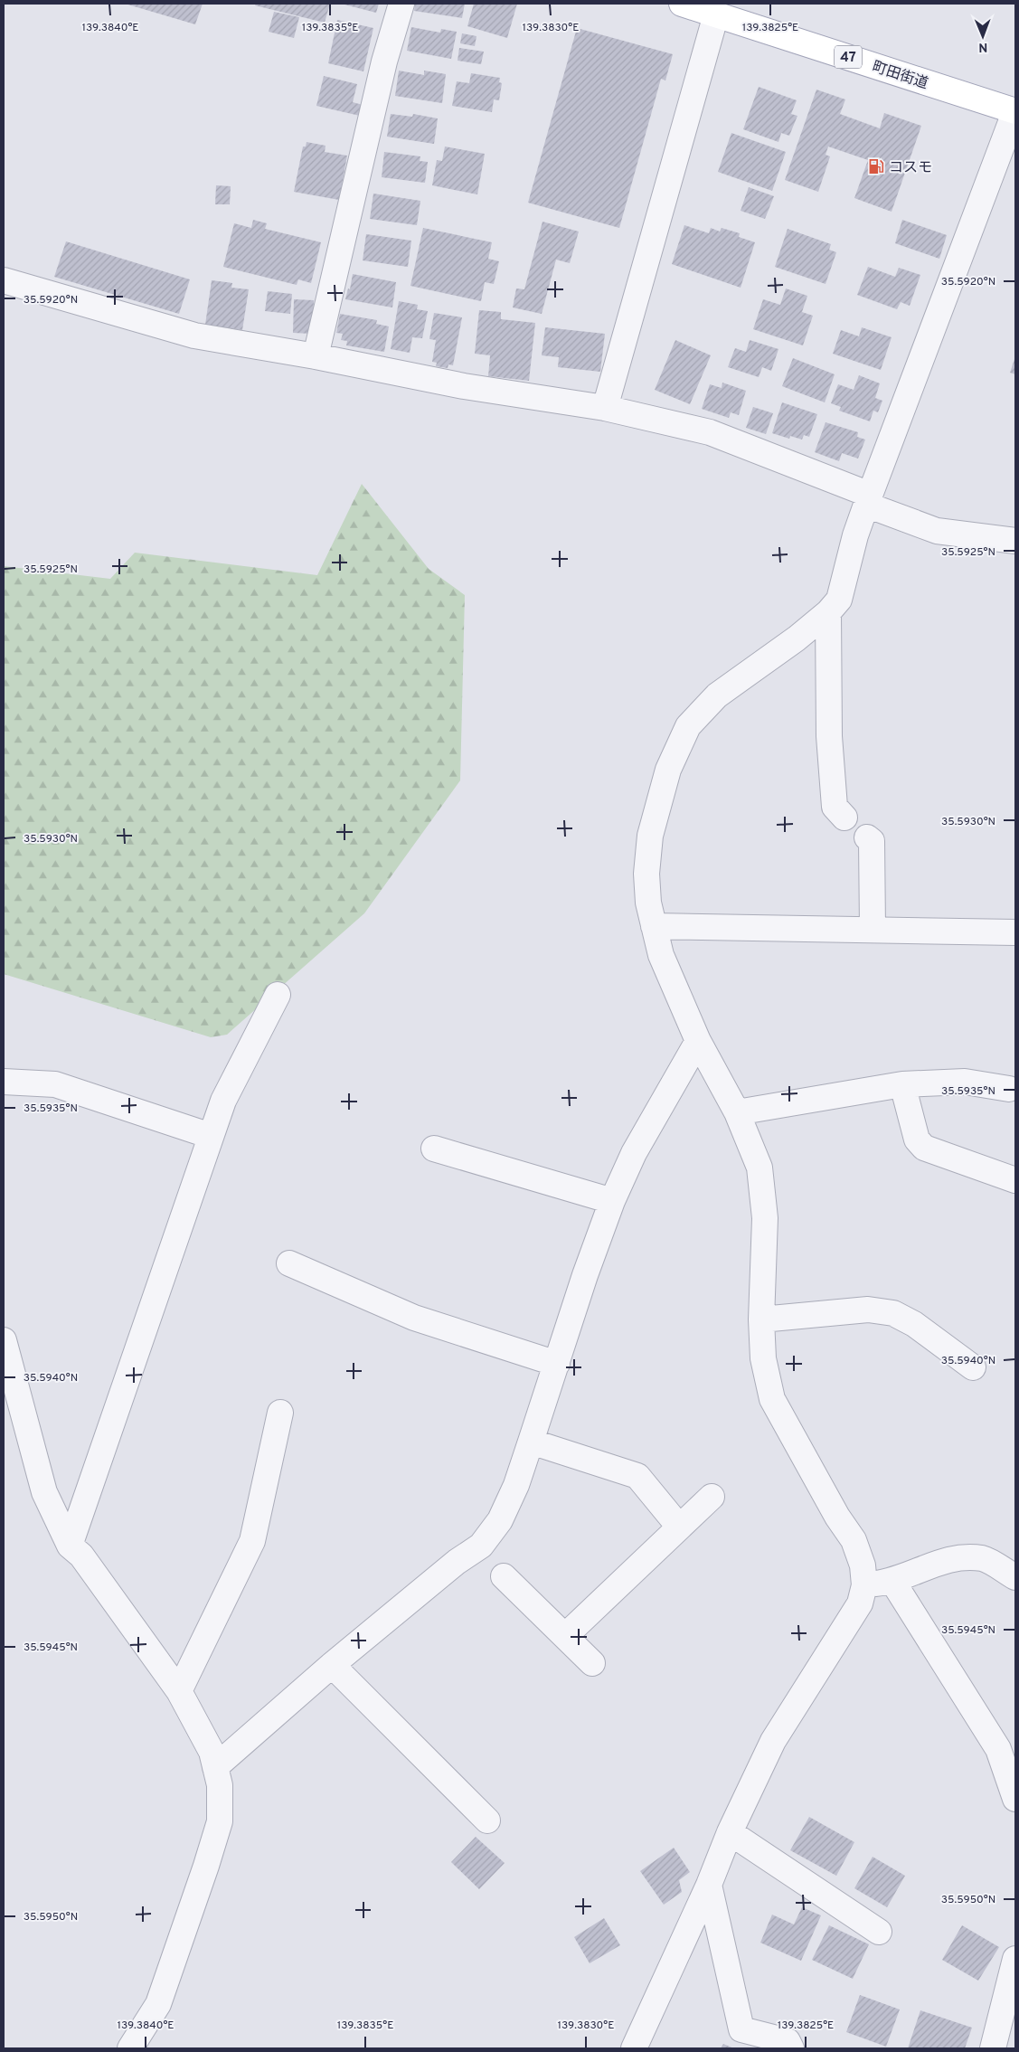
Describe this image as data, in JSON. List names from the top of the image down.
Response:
{
  "streets": {
    "main road": ["47", "町田街道"]
  },
  "places": {
    "fuel station": ["コスモ"]
  },
  "north": "bottom",
  "coordinates": [
    "139.3840°E",
    "139.3835°E",
    "139.3830°E",
    "139.3825°E",
    "35.5920°N",
    "35.5925°N",
    "35.5930°N",
    "35.5935°N",
    "35.5940°N",
    "35.5945°N",
    "35.5950°N"
  ]
}
